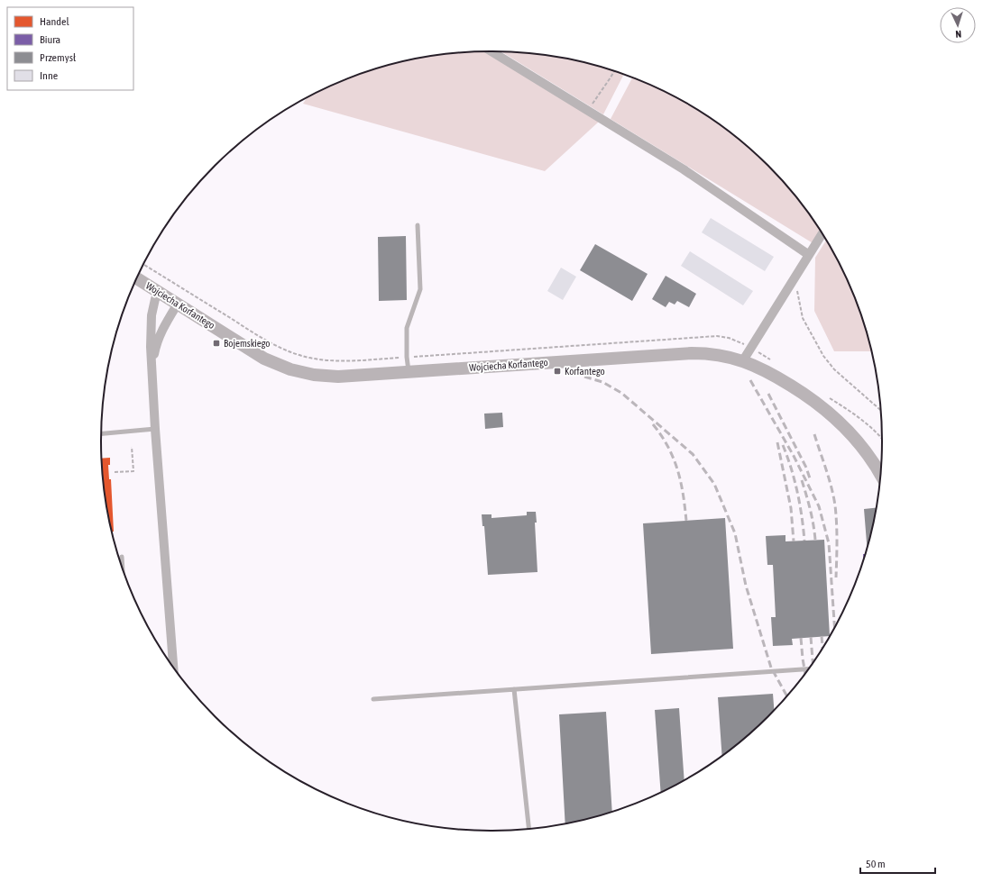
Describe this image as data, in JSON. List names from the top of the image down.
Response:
{
  "streets": {
    "street": ["Wojciecha Korfantego"]
  },
  "places": {
    "transit": ["Bojemskiego", "Korfantego"]
  },
  "legend": [
    "Handel",
    "Biura",
    "Przemysł",
    "Inne"
  ],
  "scale_bar": "50 m",
  "north": "bottom"
}
